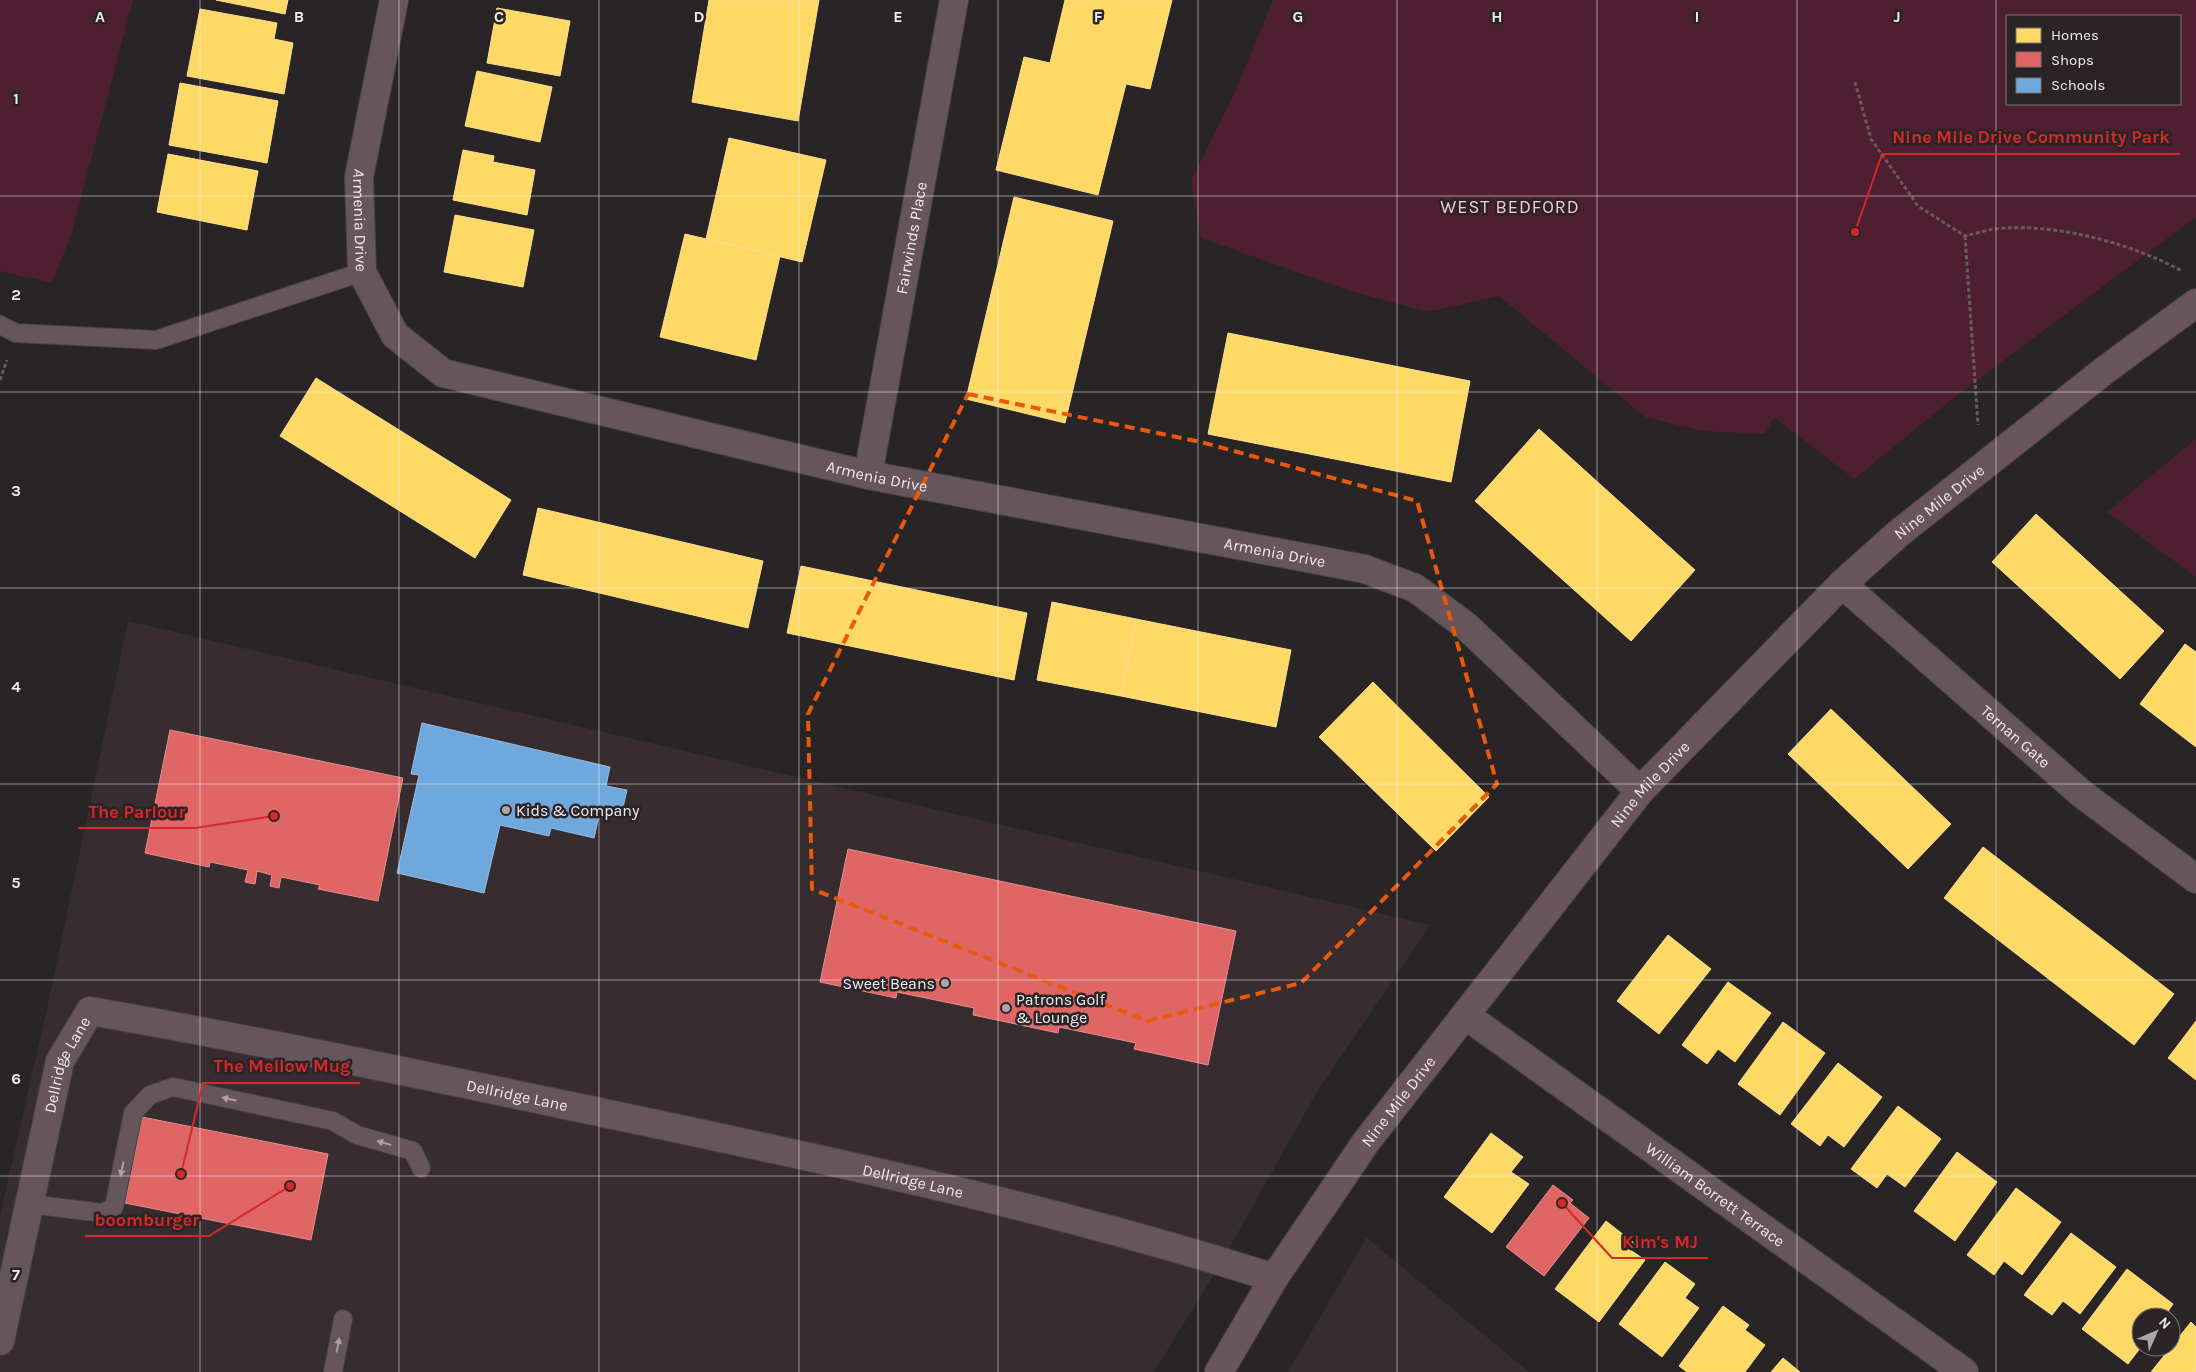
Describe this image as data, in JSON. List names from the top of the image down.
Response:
{
  "streets": {
    "street": [
      "Armenia Drive",
      "Fairwinds Place",
      "Nine Mile Drive",
      "Ternan Gate",
      "Dellridge Lane",
      "William Borrett Terrace"
    ]
  },
  "crossings": [
    ["Armenia Drive", "Fairwinds Place"],
    ["Armenia Drive", "Nine Mile Drive"],
    ["Nine Mile Drive", "Ternan Gate"],
    ["Nine Mile Drive", "Dellridge Lane"],
    ["Nine Mile Drive", "William Borrett Terrace"]
  ],
  "districts": ["WEST BEDFORD"],
  "places": [
    "Nine Mile Drive Community Park",
    "Kids & Company",
    "The Parlour",
    "Sweet Beans",
    "Patrons Golf & Lounge",
    "The Mellow Mug",
    "boomburger",
    "Kim's MJ"
  ],
  "legend": ["Homes", "Shops", "Schools"],
  "north": "top right",
  "grid": {
    "columns": [
      "A",
      "B",
      "C",
      "D",
      "E",
      "F",
      "G",
      "H",
      "I",
      "J"
    ],
    "rows": [
      "1",
      "2",
      "3",
      "4",
      "5",
      "6",
      "7"
    ]
  }
}
